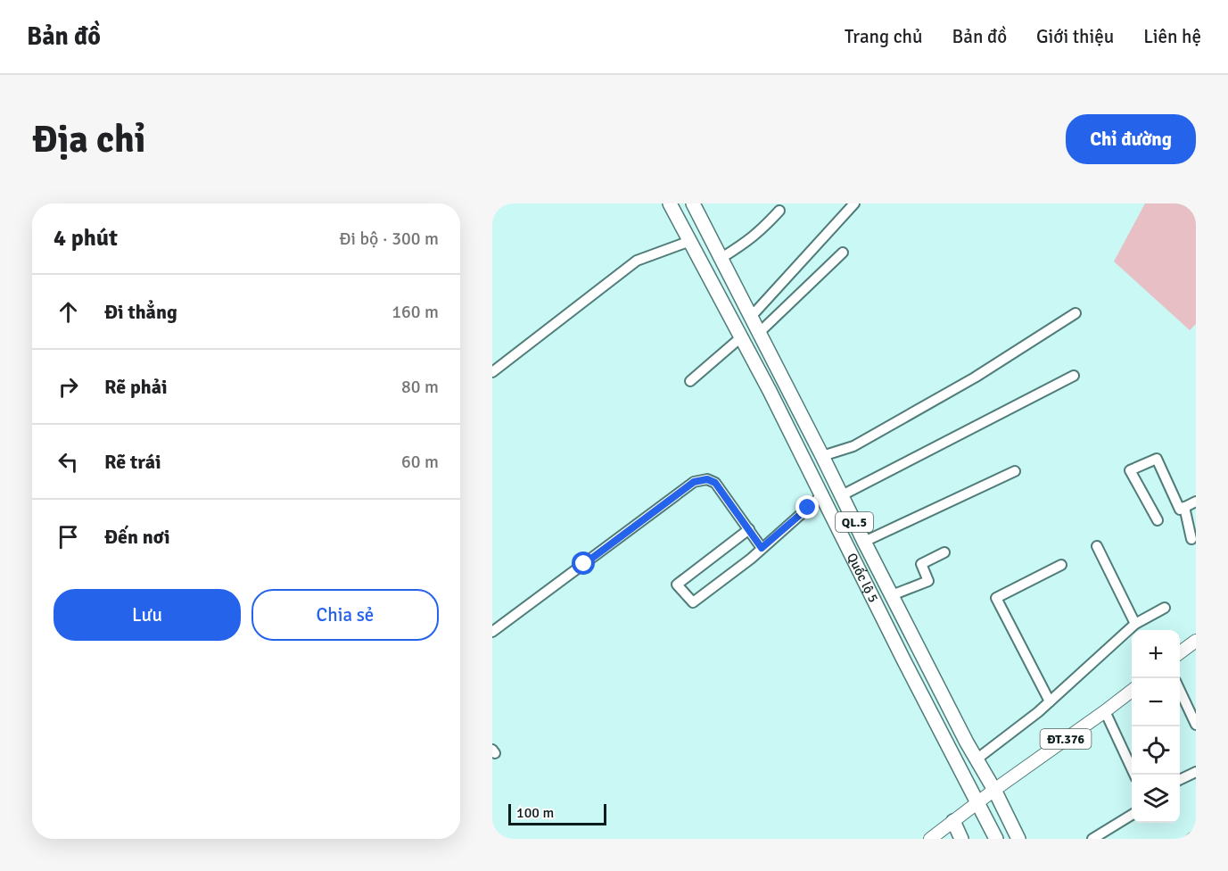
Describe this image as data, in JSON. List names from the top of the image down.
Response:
{
  "streets": {
    "highway": ["QL.5", "Quốc lộ 5"],
    "main road": ["ĐT.376"]
  },
  "crossings": [
    ["Quốc lộ 5", "ĐT.376"]
  ],
  "scale_bar": "100 m",
  "page": {
    "header": "Bản đồ",
    "nav": [
      "Trang chủ",
      "Bản đồ",
      "Giới thiệu",
      "Liên hệ"
    ],
    "buttons": [
      "Chỉ đường",
      ["Lưu", "Chia sẻ"]
    ],
    "title": "Địa chỉ",
    "heading": ["4 phút", "Đi bộ · 300 m"],
    "list": [
      ["Đi thẳng", "160 m"],
      ["Rẽ phải", "80 m"],
      ["Rẽ trái", "60 m"],
      "Đến nơi"
    ],
    "map_buttons": ["+", "−"],
    "scale": "100 m"
  }
}
